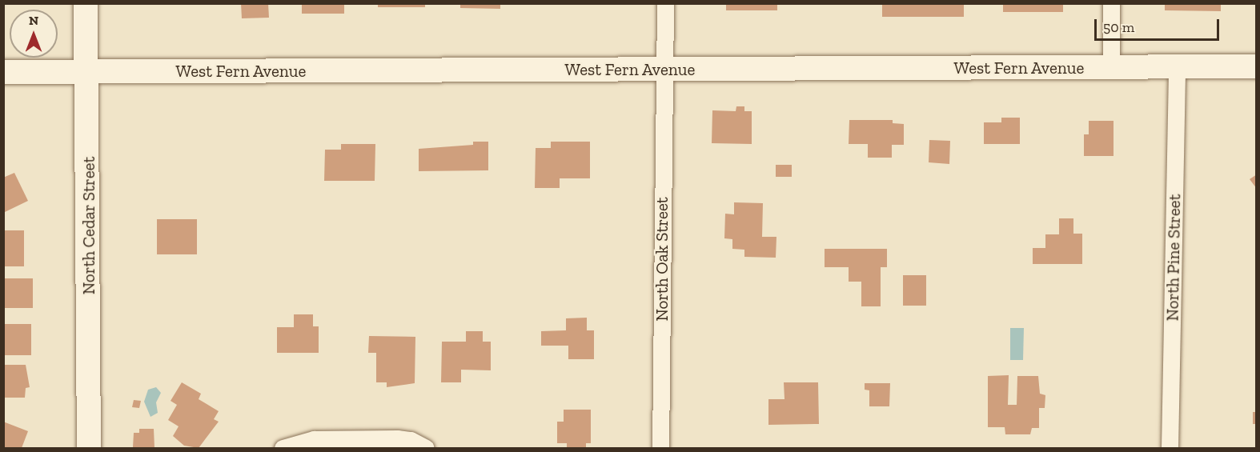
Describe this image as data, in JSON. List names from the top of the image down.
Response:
{
  "streets": {
    "street": [
      "West Fern Avenue",
      "North Cedar Street",
      "North Pine Street",
      "North Oak Street"
    ]
  },
  "crossings": [
    ["West Fern Avenue", "North Cedar Street"],
    ["West Fern Avenue", "North Pine Street"],
    ["West Fern Avenue", "North Oak Street"]
  ],
  "scale_bar": "50 m",
  "north": "top"
}
